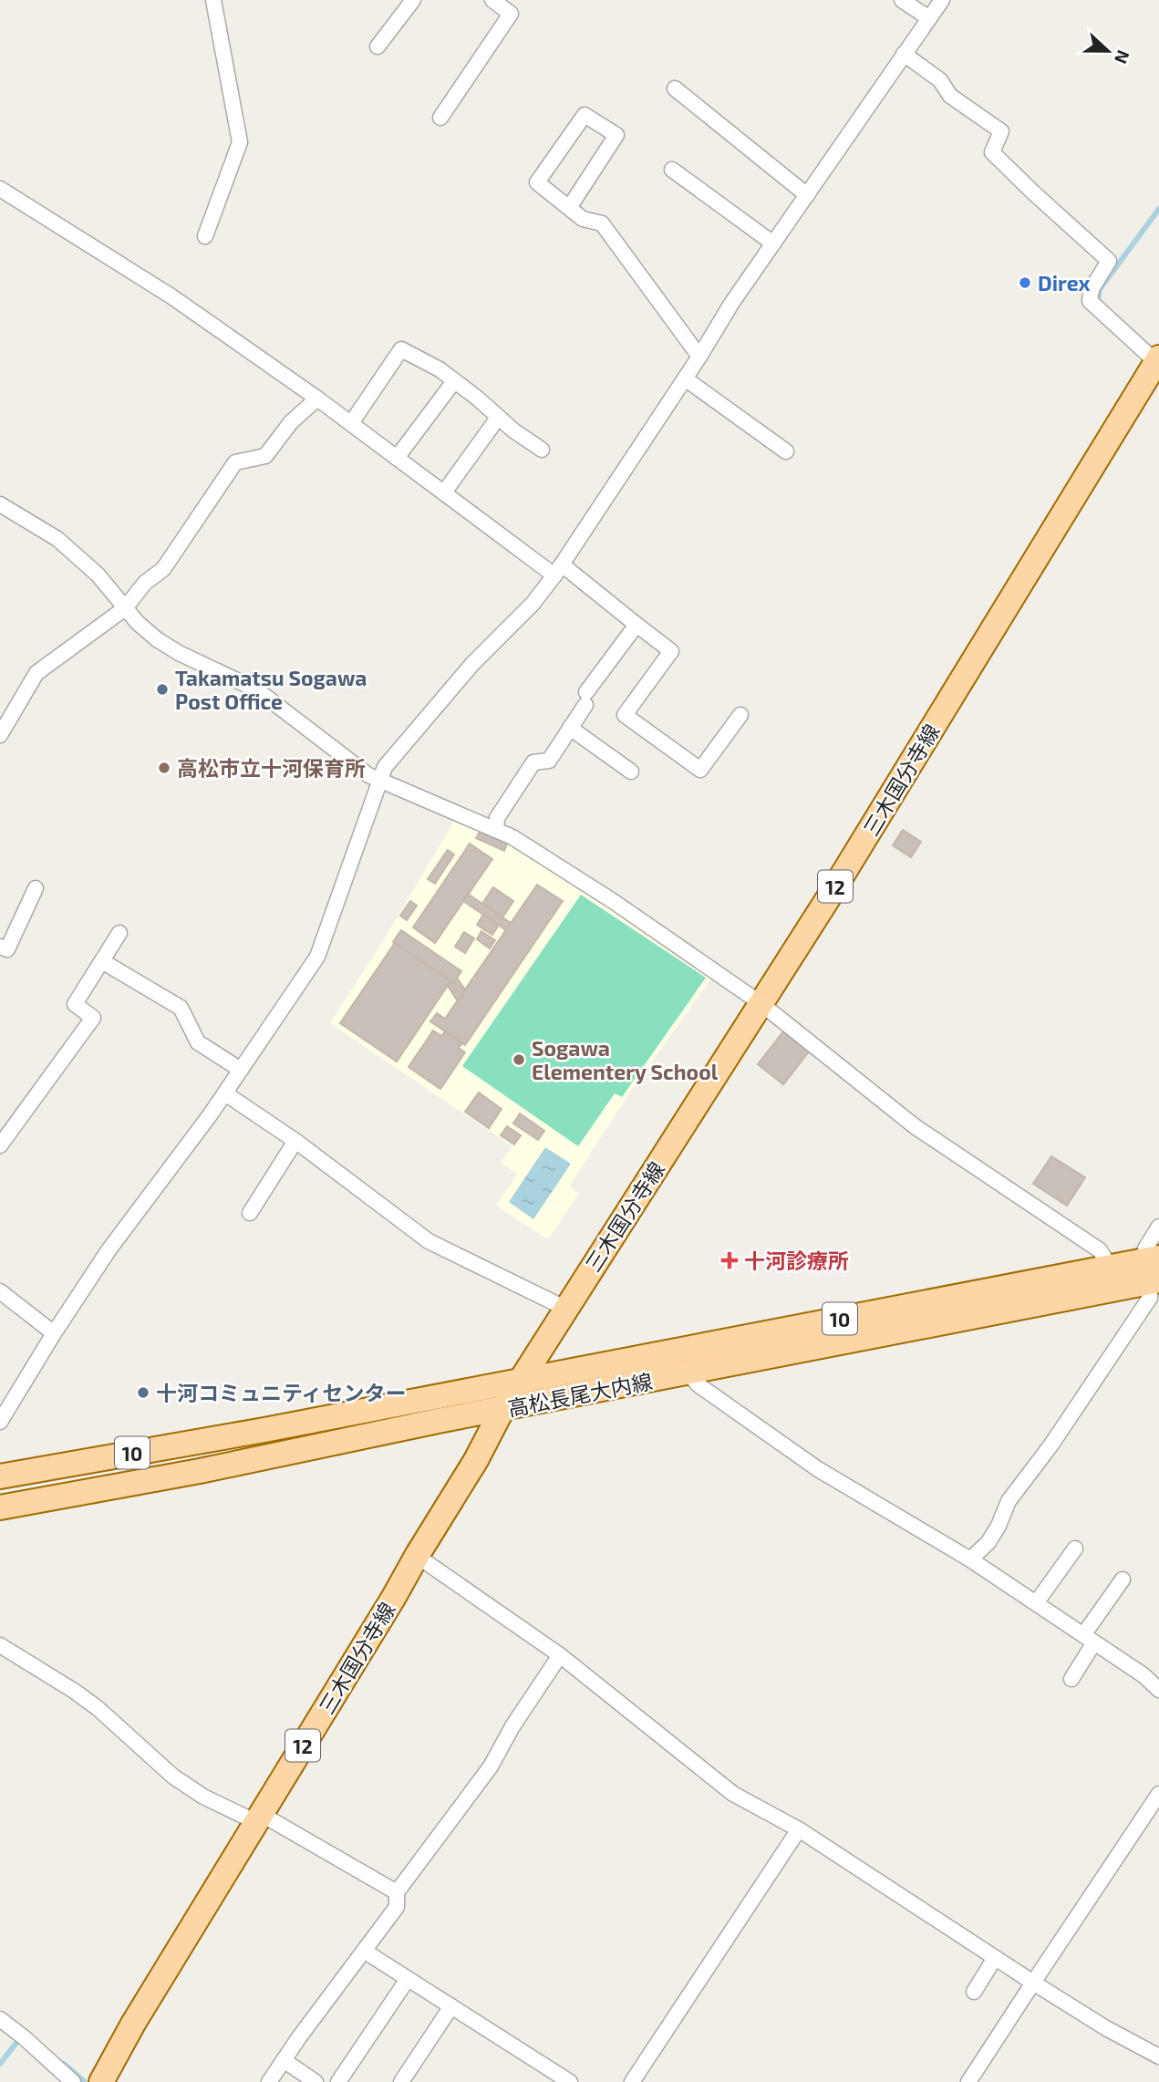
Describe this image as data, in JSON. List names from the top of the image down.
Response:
{
  "streets": {
    "main road": [
      "三木国分寺線",
      "12",
      "10",
      "高松長尾大内線"
    ]
  },
  "crossings": [
    ["三木国分寺線", "高松長尾大内線"]
  ],
  "places": {
    "other": [
      "Direx",
      "Takamatsu Sogawa Post Office",
      "高松市立十河保育所",
      "Sogawa Elementery School",
      "十河コミュニティセンター"
    ],
    "health": ["十河診療所"]
  },
  "north": "right"
}
